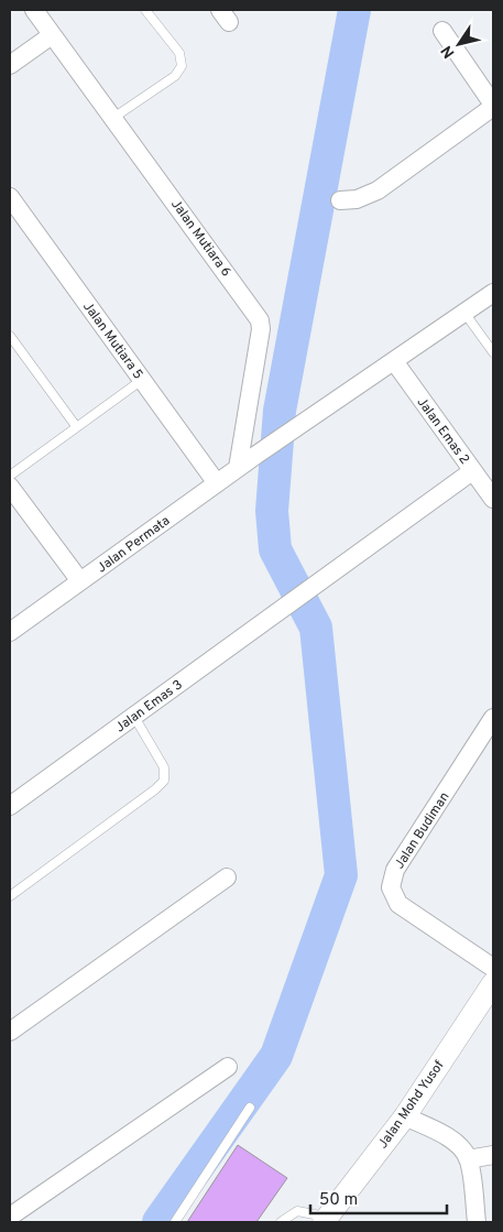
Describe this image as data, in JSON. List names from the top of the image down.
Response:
{
  "streets": {
    "street": [
      "Jalan Mutiara 6",
      "Jalan Mutiara 5",
      "Jalan Emas 2",
      "Jalan Permata",
      "Jalan Emas 3",
      "Jalan Budiman",
      "Jalan Mohd Yusof"
    ]
  },
  "crossings": [
    ["Jalan Mutiara 6", "Jalan Permata"],
    ["Jalan Mutiara 5", "Jalan Permata"],
    ["Jalan Emas 2", "Jalan Permata"],
    ["Jalan Emas 2", "Jalan Emas 3"]
  ],
  "scale_bar": "50 m",
  "north": "bottom left"
}
